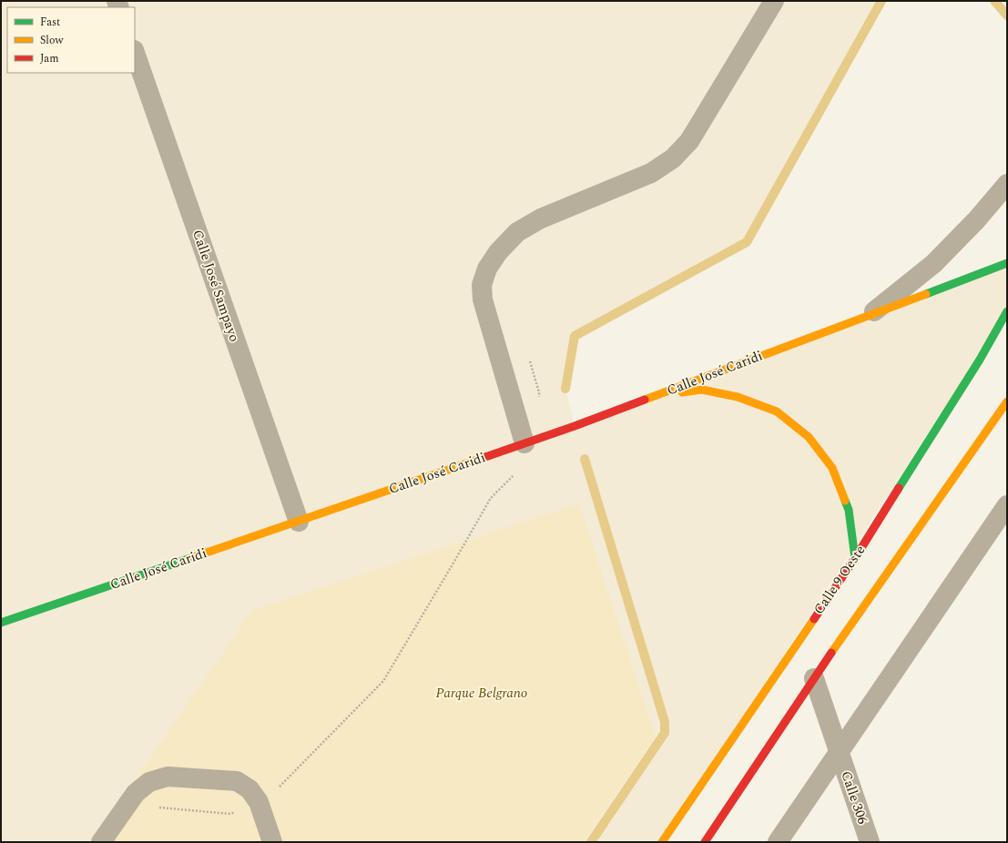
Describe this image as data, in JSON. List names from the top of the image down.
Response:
{
  "streets": {
    "main road": ["Calle José Caridi", "Calle 9 Oeste"],
    "street": ["Calle José Sampayo", "Calle 306"]
  },
  "crossings": [
    ["Calle José Sampayo", "Calle José Caridi"]
  ],
  "parks": ["Parque Belgrano"],
  "legend": ["Fast", "Slow", "Jam"]
}
